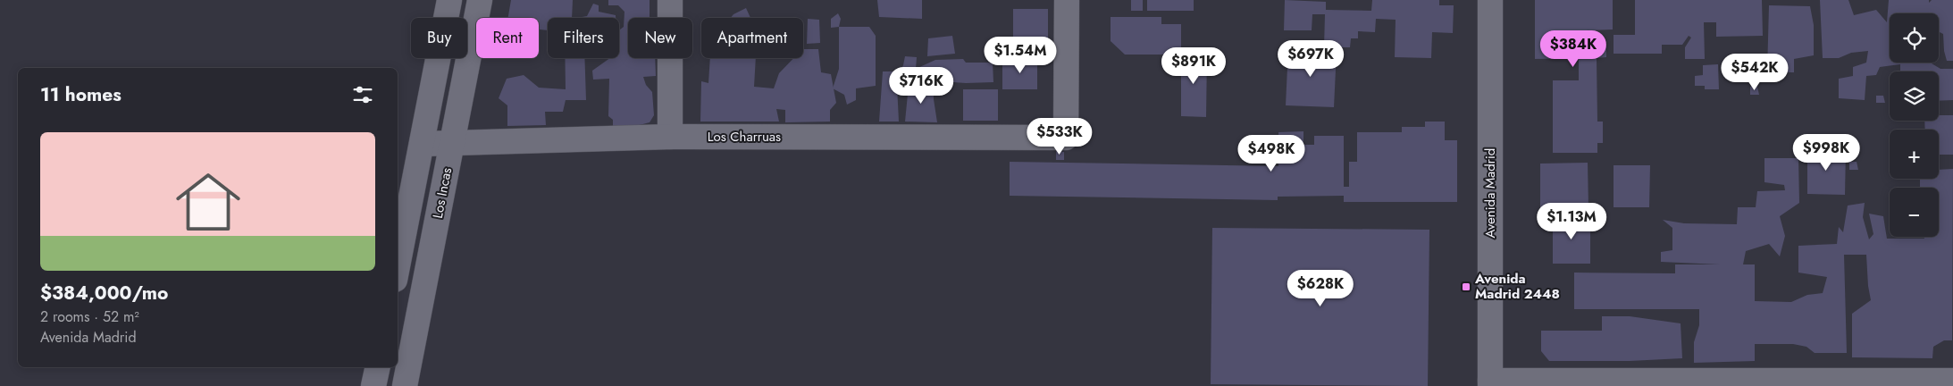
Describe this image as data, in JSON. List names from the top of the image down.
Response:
{
  "streets": {
    "street": ["Los Charruas", "Los Incas", "Avenida Madrid"]
  },
  "crossings": [
    ["Los Charruas", "Los Incas"]
  ],
  "places": {
    "transit": ["Avenida Madrid 2448"]
  },
  "page": {
    "map_buttons": ["+", "−"],
    "chip": [
      "Buy",
      "Rent",
      "Filters",
      "New",
      "Apartment"
    ],
    "price": [
      "$384K",
      "$1.54M",
      "$697K",
      "$891K",
      "$542K",
      "$716K",
      "$533K",
      "$998K",
      "$498K",
      "$1.13M",
      "$628K"
    ],
    "heading": "11 homes",
    "list": [
      {
        "name": "$384,000/mo",
        "note": "2 rooms · 52 m² · Avenida Madrid"
      }
    ]
  }
}
